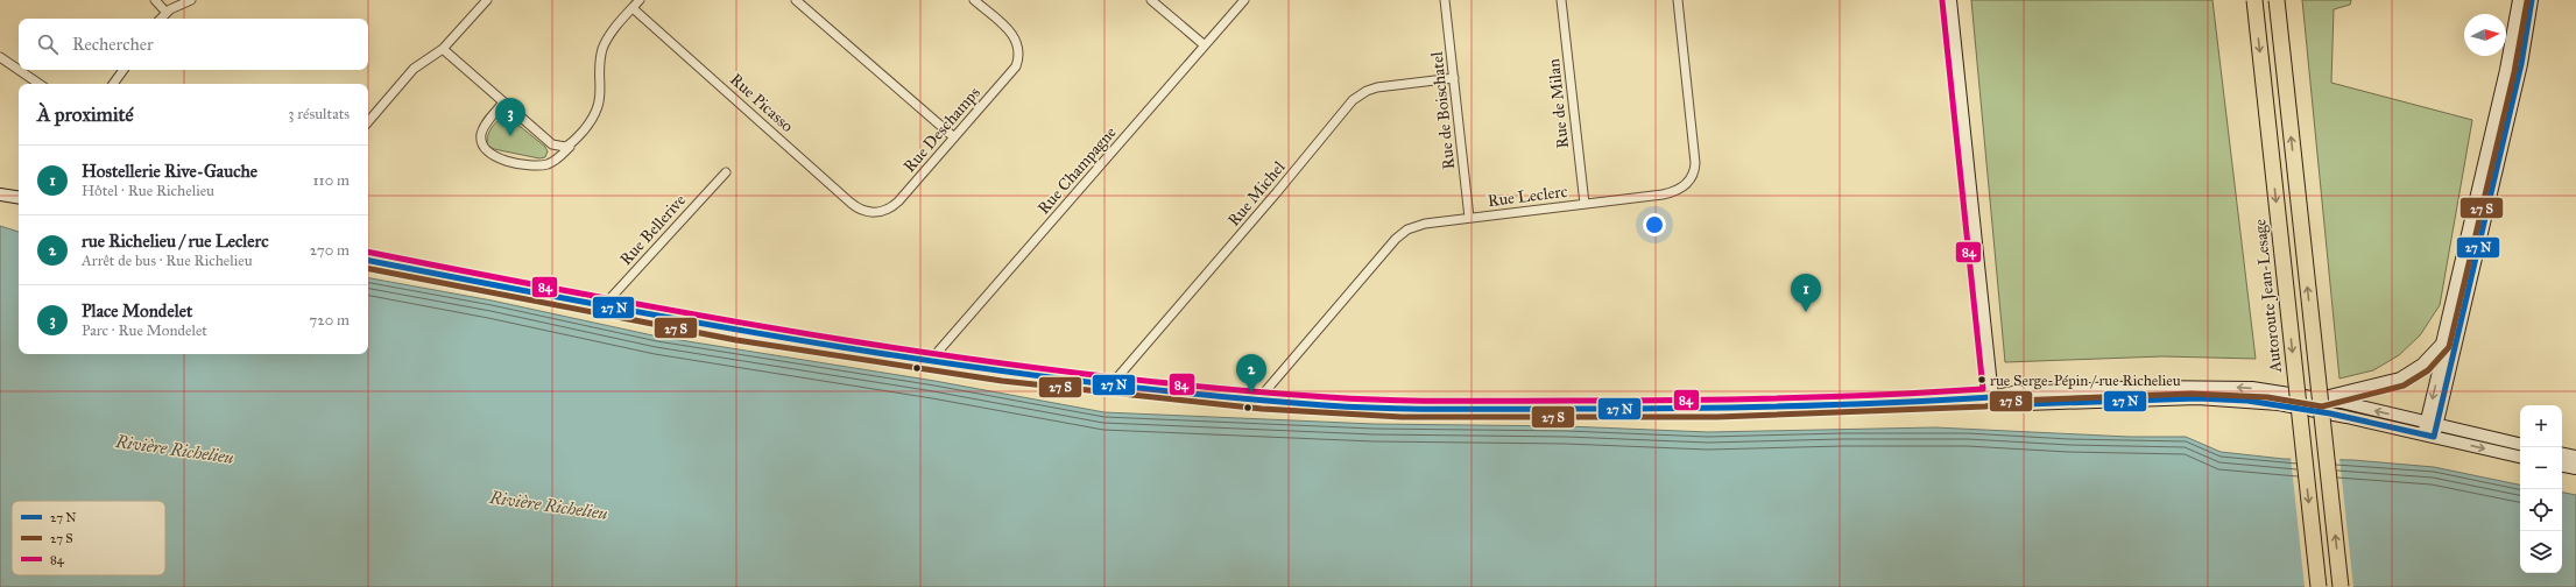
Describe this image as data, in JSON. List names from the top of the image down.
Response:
{
  "streets": {
    "highway": ["Autoroute Jean-Lesage"],
    "street": [
      "Rue Picasso",
      "Rue de Milan",
      "Rue de Boischatel",
      "Rue Deschamps",
      "Rue Champagne",
      "Rue Michel",
      "Rue Leclerc",
      "Rue Bellerive"
    ]
  },
  "crossings": [
    ["Rue Picasso", "Rue Deschamps"],
    ["Rue de Milan", "Rue Leclerc"],
    ["Rue de Boischatel", "Rue Michel"],
    ["Rue de Boischatel", "Rue Leclerc"]
  ],
  "water": ["Rivière Richelieu"],
  "places": ["rue Serge-Pépin / rue Richelieu"],
  "lines": ["transit line 84"],
  "legend": ["27 N", "27 S", "84"],
  "north": "right",
  "page": {
    "search": "Rechercher",
    "heading": ["À proximité", "3 résultats"],
    "pins": ["3", "1", "2"],
    "list": [
      {
        "mark": "1",
        "name": "Hostellerie Rive-Gauche",
        "note": "Hôtel · Rue Richelieu",
        "value": "110 m"
      },
      {
        "mark": "2",
        "name": "rue Richelieu / rue Leclerc",
        "note": "Arrêt de bus · Rue Richelieu",
        "value": "270 m"
      },
      {
        "mark": "3",
        "name": "Place Mondelet",
        "note": "Parc · Rue Mondelet",
        "value": "720 m"
      }
    ],
    "map_buttons": ["+", "−"]
  }
}
